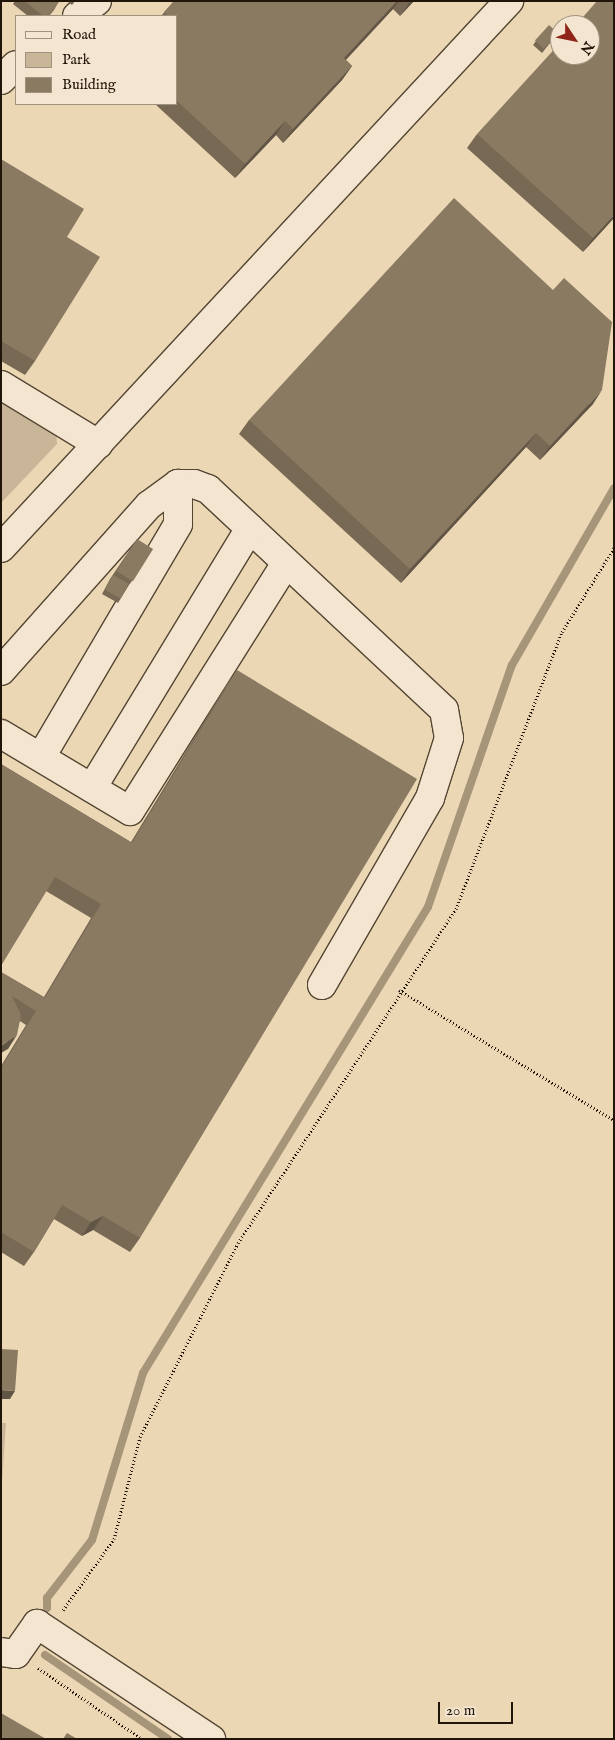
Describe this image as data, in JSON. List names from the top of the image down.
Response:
{
  "legend": ["Road", "Park", "Building"],
  "scale_bar": "20 m",
  "north": "bottom right"
}
